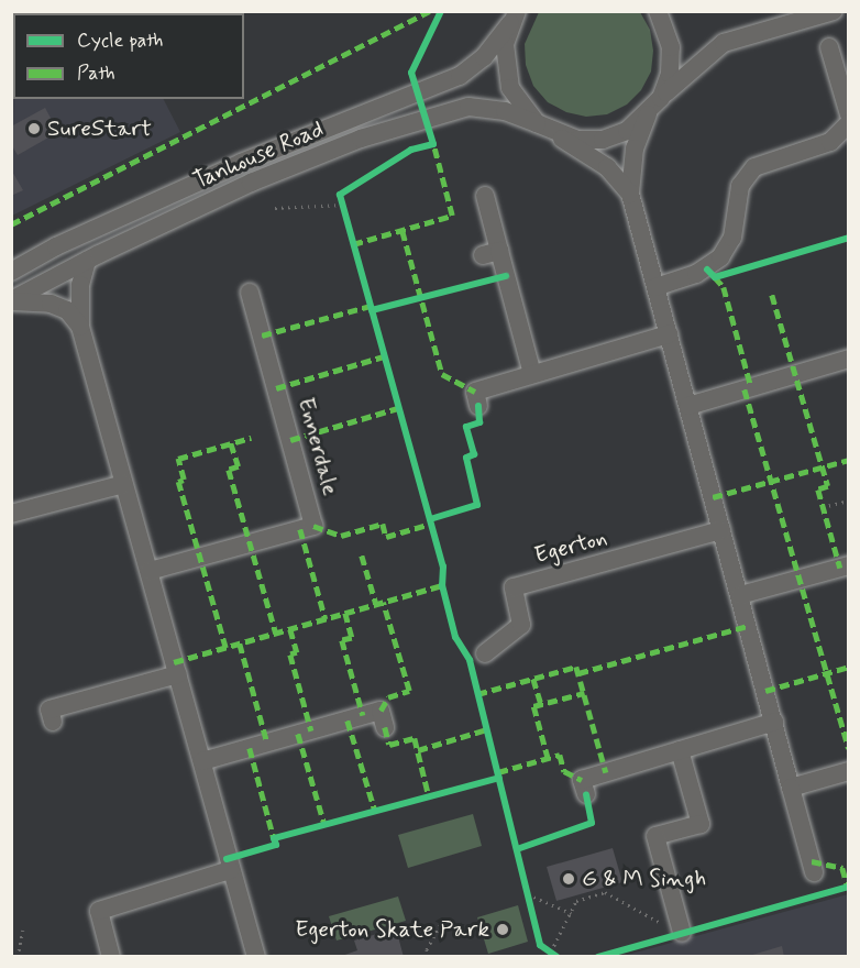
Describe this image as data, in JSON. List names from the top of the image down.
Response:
{
  "streets": {
    "street": ["Tanhouse Road", "Ennerdale", "Egerton"]
  },
  "places": ["SureStart", "G & M Singh", "Egerton Skate Park"],
  "legend": ["Cycle path", "Path"]
}
